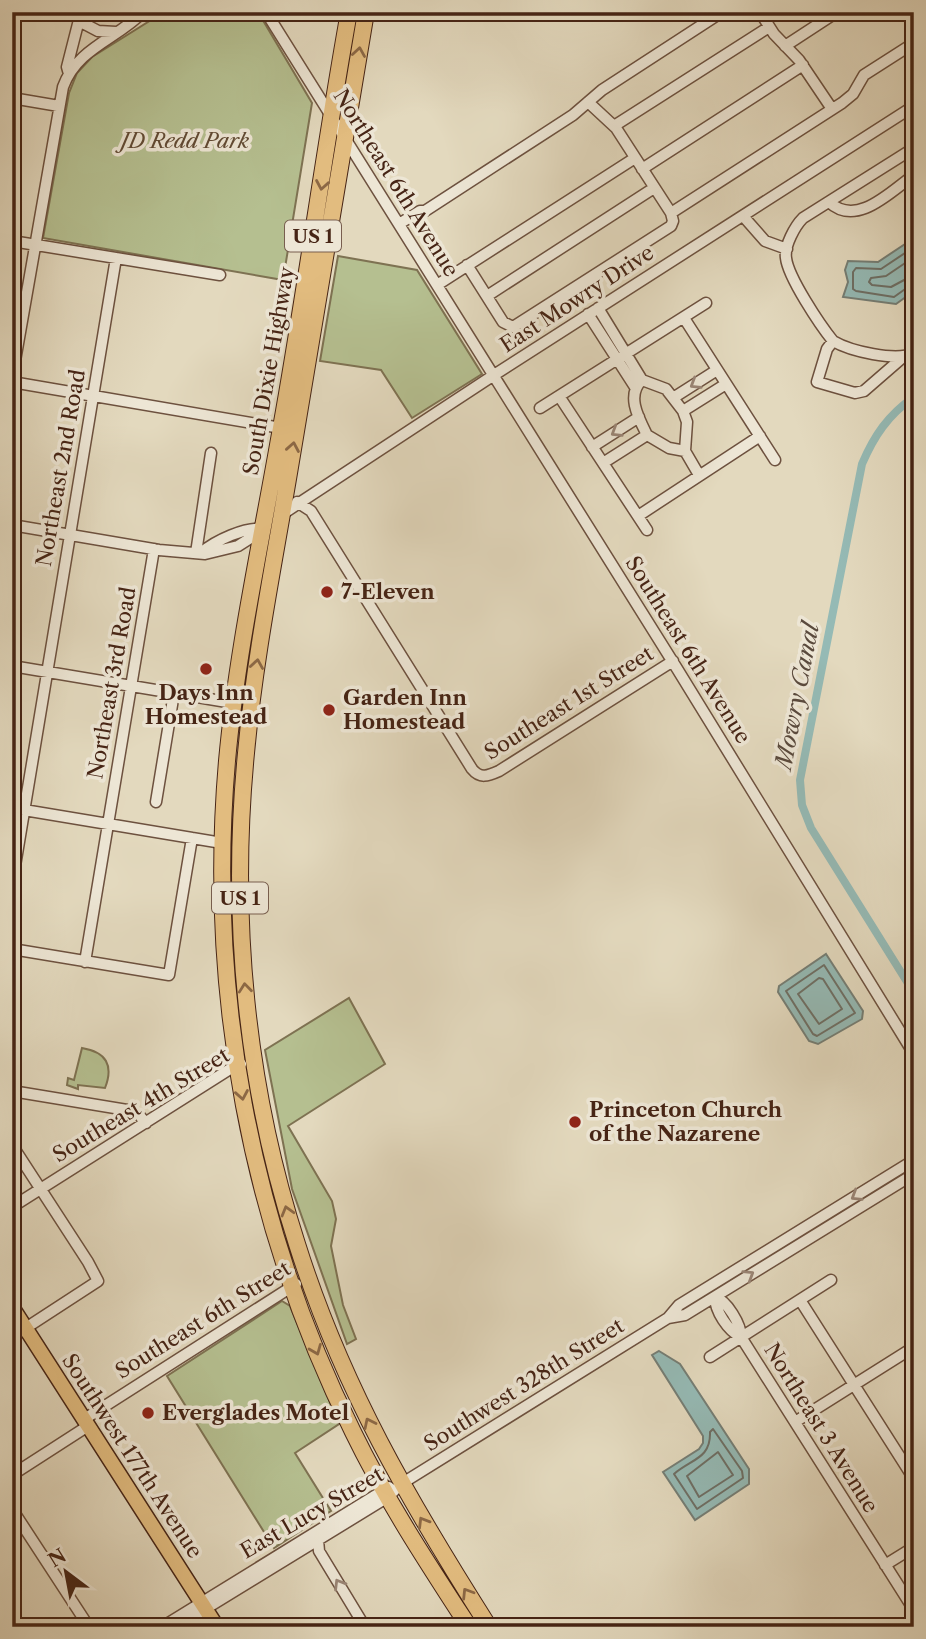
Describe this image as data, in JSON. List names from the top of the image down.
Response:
{
  "streets": {
    "highway": ["US 1", "South Dixie Highway"],
    "main road": ["Southwest 177th Avenue"],
    "street": [
      "Northeast 6th Avenue",
      "East Mowry Drive",
      "Northeast 2nd Road",
      "Southeast 6th Avenue",
      "Northeast 3rd Road",
      "Southeast 1st Street",
      "Southeast 4th Street",
      "Southeast 6th Street",
      "Southwest 328th Street",
      "Northeast 3 Avenue",
      "East Lucy Street"
    ]
  },
  "crossings": [
    ["Northeast 6th Avenue", "East Mowry Drive"],
    ["Northeast 6th Avenue", "South Dixie Highway"],
    ["Northeast 6th Avenue", "Southeast 6th Avenue"],
    ["US 1", "East Mowry Drive"],
    ["US 1", "South Dixie Highway"],
    ["US 1", "Southeast 4th Street"],
    ["US 1", "Southeast 6th Street"],
    ["US 1", "Southwest 328th Street"],
    ["US 1", "East Lucy Street"],
    ["East Mowry Drive", "South Dixie Highway"],
    ["East Mowry Drive", "Southeast 6th Avenue"],
    ["Southeast 6th Avenue", "Southeast 1st Street"],
    ["Southeast 6th Street", "Southwest 177th Avenue"],
    ["Southwest 328th Street", "Northeast 3 Avenue"],
    ["Southwest 328th Street", "East Lucy Street"],
    ["Southwest 177th Avenue", "East Lucy Street"]
  ],
  "water": ["Mowry Canal"],
  "parks": ["JD Redd Park"],
  "places": [
    "7-Eleven",
    "Days Inn Homestead",
    "Garden Inn Homestead",
    "Princeton Church of the Nazarene",
    "Everglades Motel"
  ],
  "north": "top left"
}
